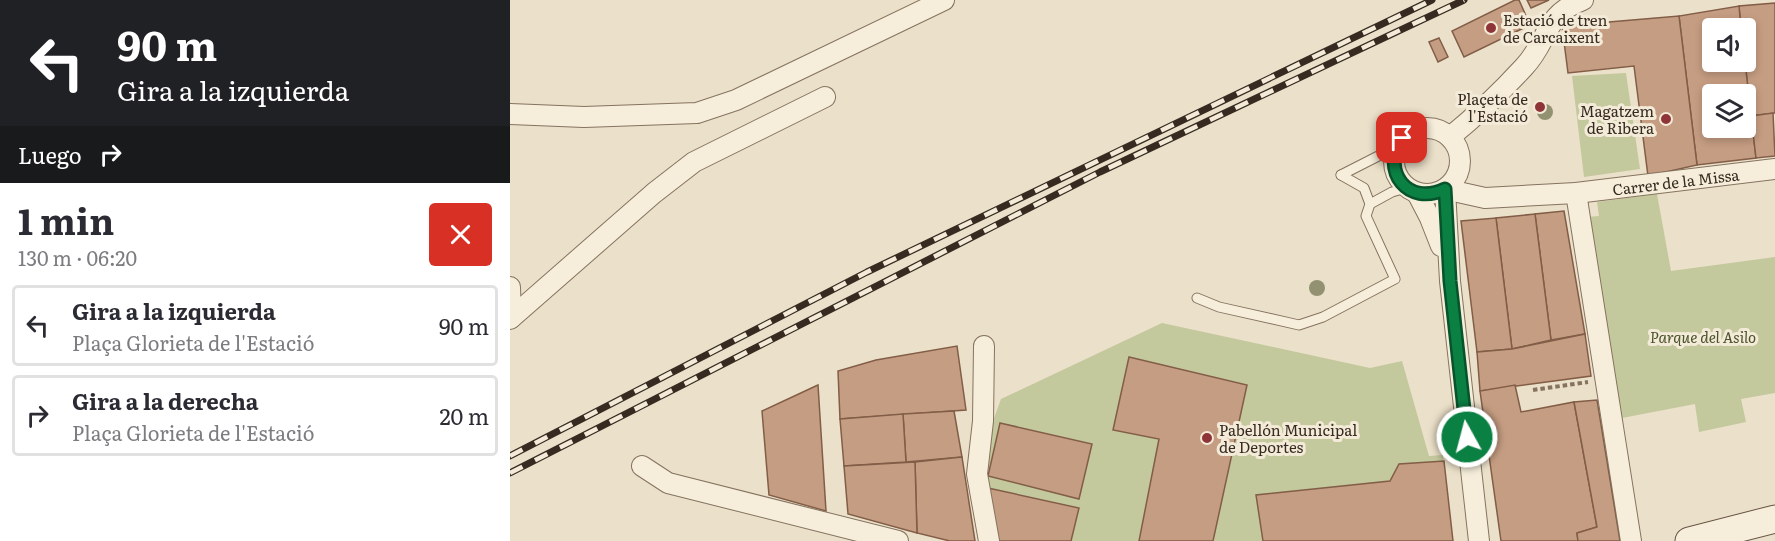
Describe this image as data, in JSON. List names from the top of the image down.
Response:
{
  "streets": {
    "street": ["Carrer de la Missa"]
  },
  "parks": ["Parque del Asilo"],
  "places": [
    "Estació de tren de Carcaixent",
    "Plaçeta de l'Estació",
    "Magatzem de Ribera",
    "Pabellón Municipal de Deportes"
  ],
  "page": {
    "turn": ["90 m", "Gira a la izquierda"],
    "then": "Luego",
    "heading": ["1 min", "130 m · 06:20"],
    "list": [
      {
        "name": "Gira a la izquierda",
        "note": "Plaça Glorieta de l'Estació",
        "value": "90 m"
      },
      {
        "name": "Gira a la derecha",
        "note": "Plaça Glorieta de l'Estació",
        "value": "20 m"
      }
    ]
  }
}
